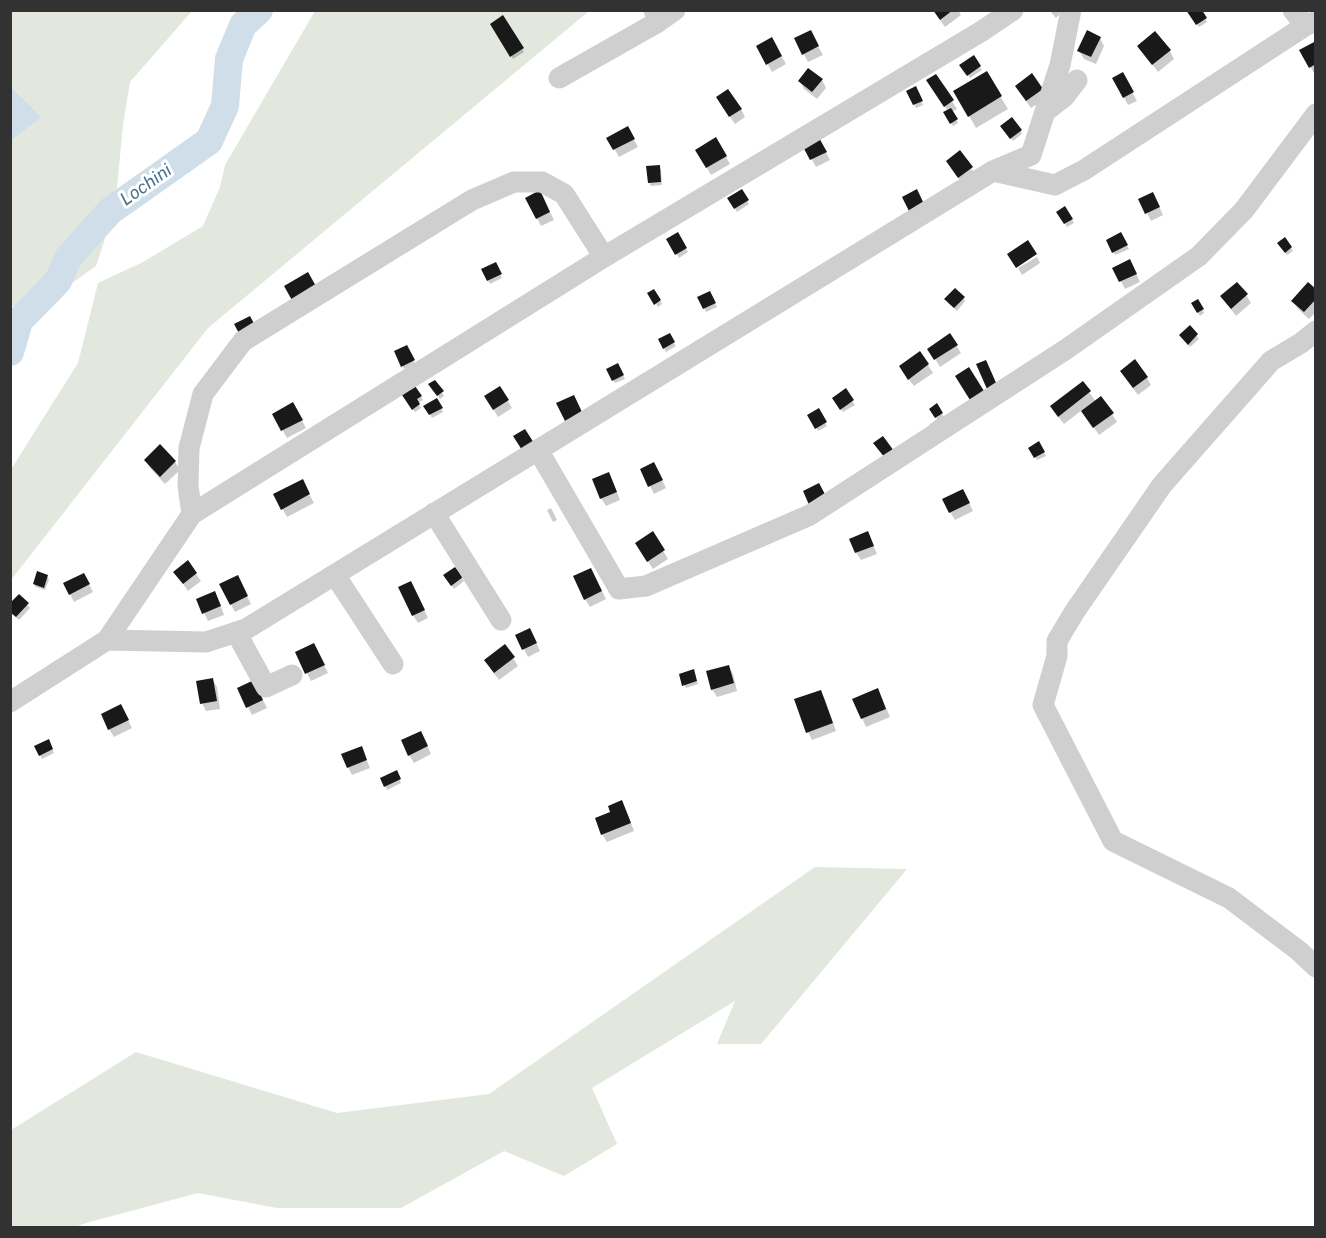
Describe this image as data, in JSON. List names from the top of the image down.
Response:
{
  "water": ["Lochini"]
}
